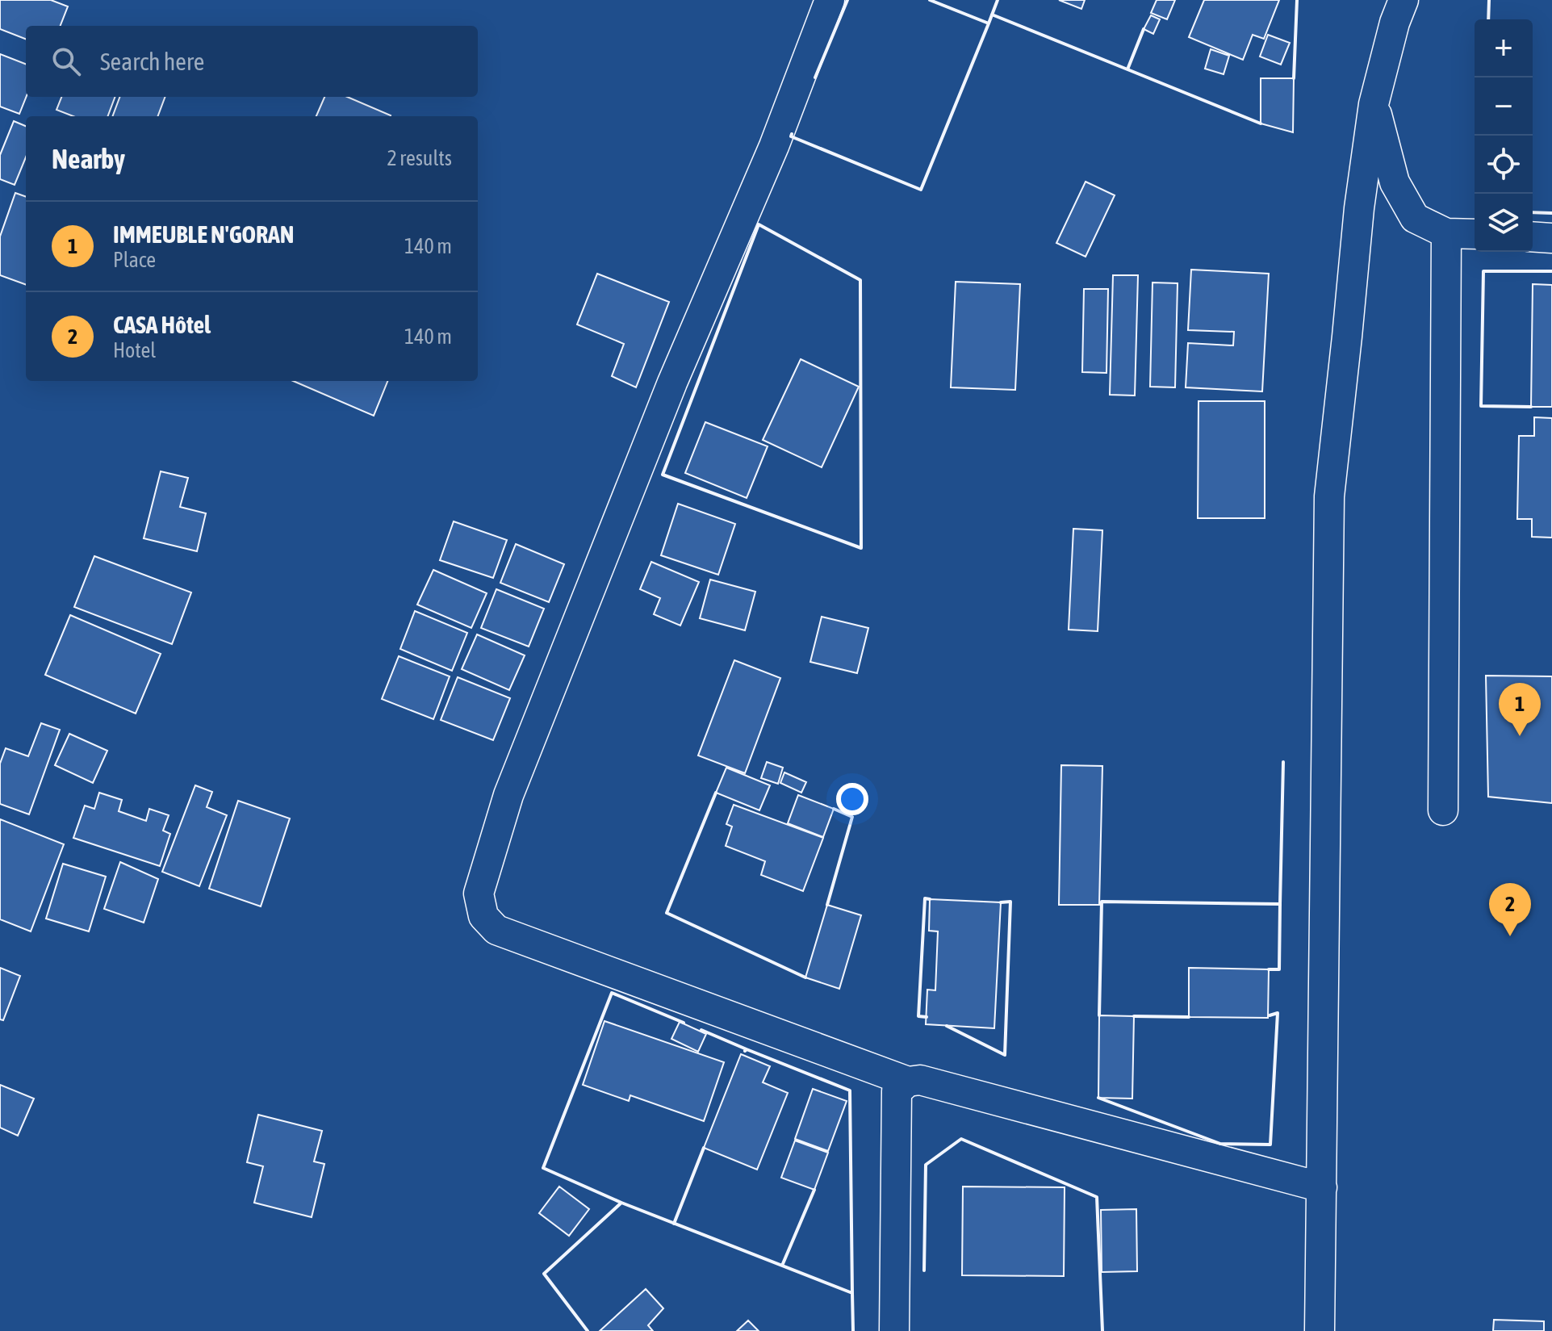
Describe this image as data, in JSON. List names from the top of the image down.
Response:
{
  "page": {
    "map_buttons": ["+", "−"],
    "search": "Search here",
    "heading": ["Nearby", "2 results"],
    "list": [
      {
        "mark": "1",
        "name": "IMMEUBLE N'GORAN",
        "note": "Place",
        "value": "140 m"
      },
      {
        "mark": "2",
        "name": "CASA Hôtel",
        "note": "Hotel",
        "value": "140 m"
      }
    ],
    "pins": ["1", "2"]
  }
}
